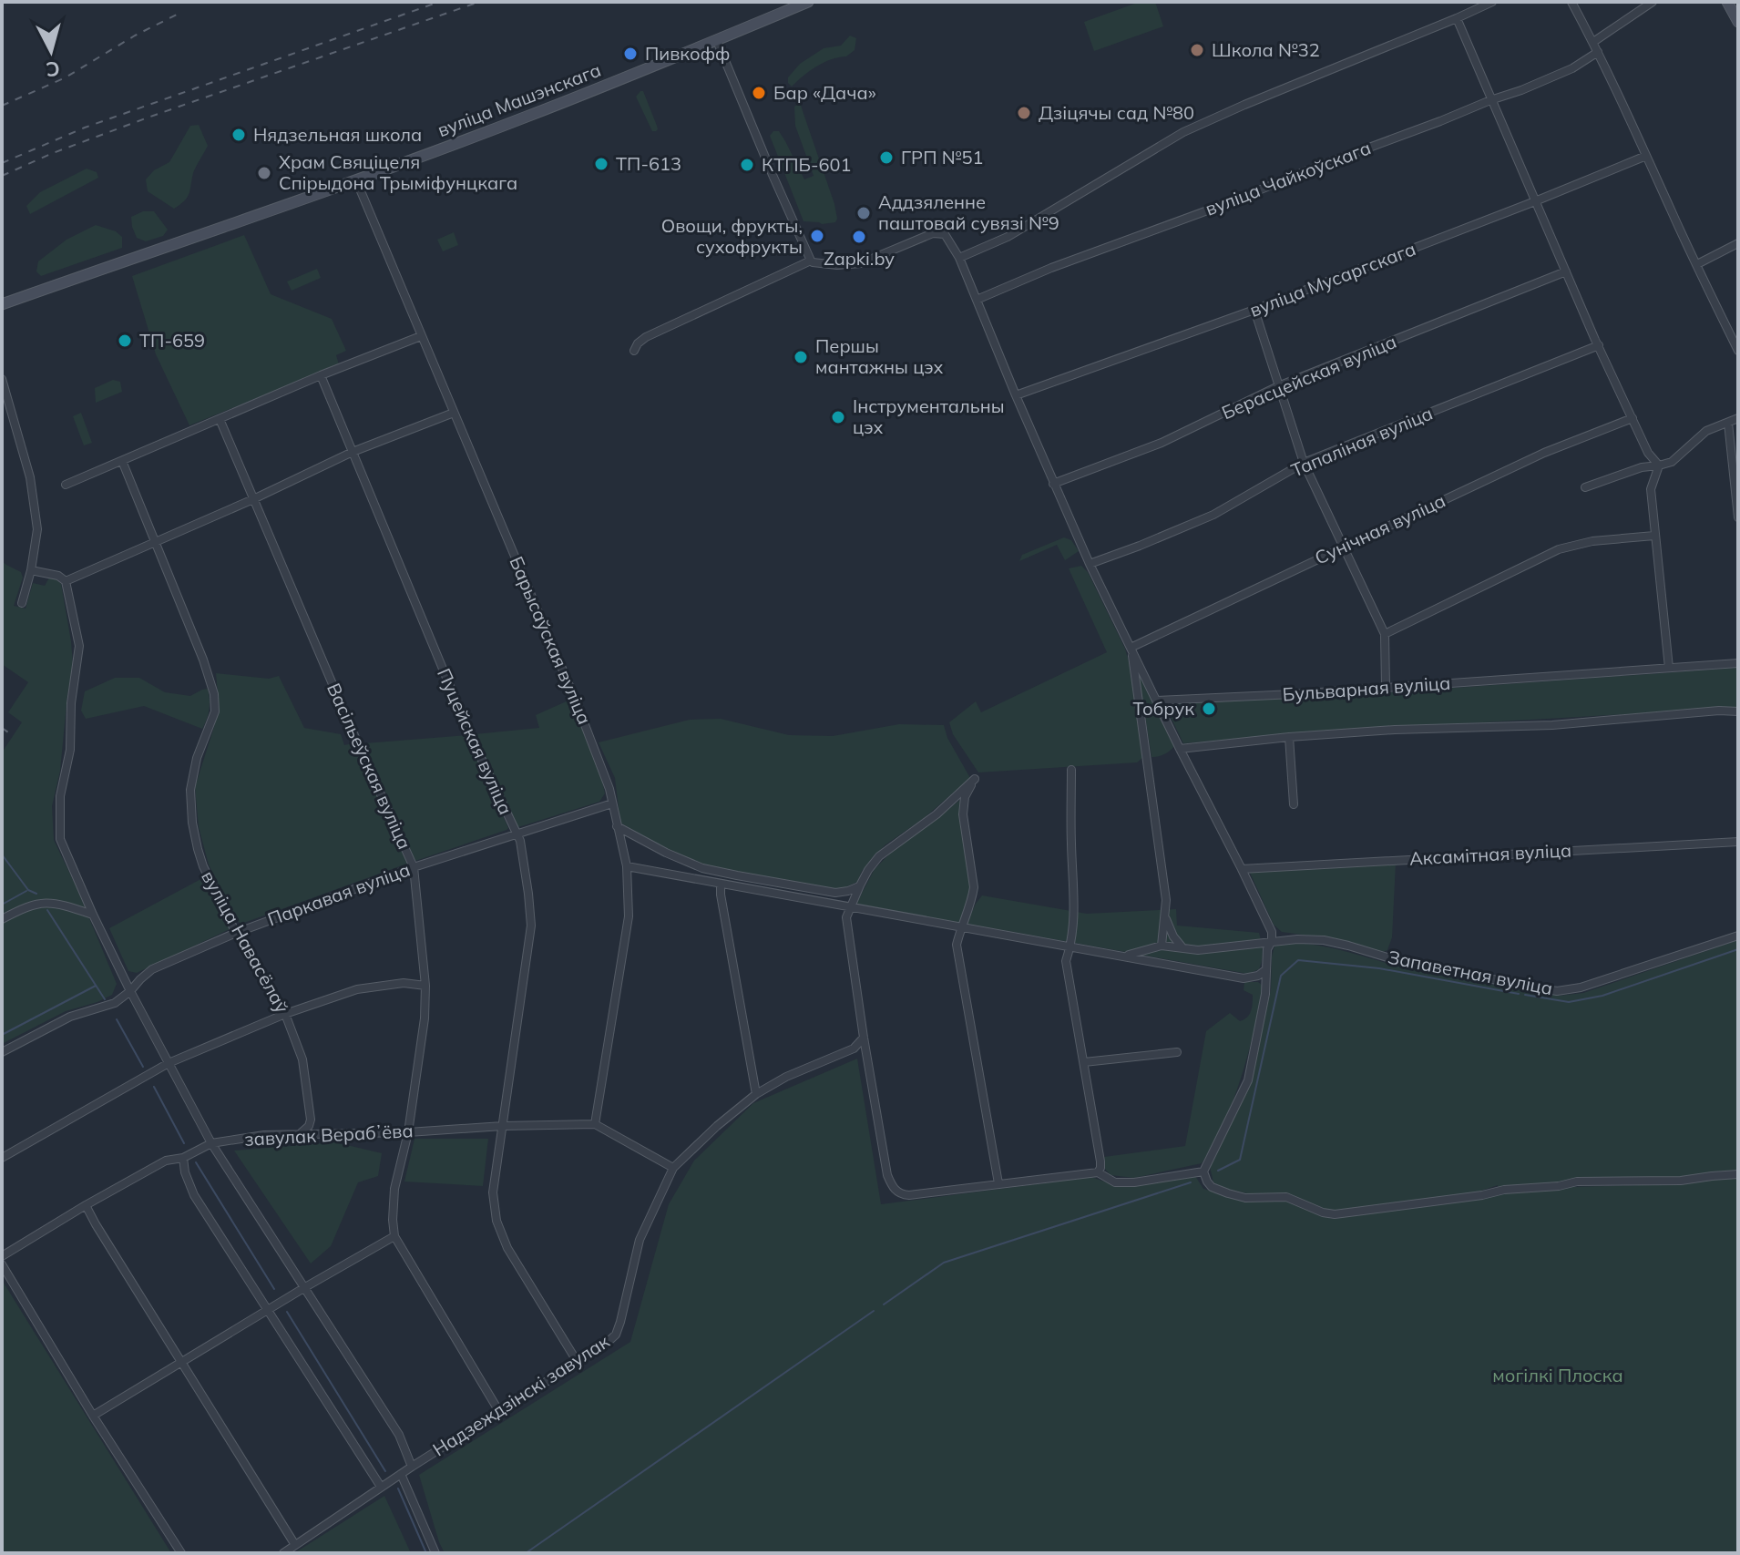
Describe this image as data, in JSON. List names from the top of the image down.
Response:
{
  "streets": {
    "main road": ["вуліца Машэнскага"],
    "street": [
      "вуліца Чайкоўскага",
      "вуліца Мусаргскага",
      "Берасцейская вуліца",
      "Тапаліная вуліца",
      "Сунічная вуліца",
      "Барысаўская вуліца",
      "Бульварная вуліца",
      "Пуцейская вуліца",
      "Васільеўская вуліца",
      "Аксамітная вуліца",
      "Паркавая вуліца",
      "вуліца Навасёлаў",
      "Запаветная вуліца",
      "завулак Верабʼёва",
      "Надзеждзінскі завулак"
    ]
  },
  "crossings": [
    ["вуліца Машэнскага", "Барысаўская вуліца"],
    ["Барысаўская вуліца", "Паркавая вуліца"],
    ["Барысаўская вуліца", "завулак Верабʼёва"],
    ["Пуцейская вуліца", "Паркавая вуліца"],
    ["Пуцейская вуліца", "завулак Верабʼёва"],
    ["Пуцейская вуліца", "Надзеждзінскі завулак"],
    ["Васільеўская вуліца", "Паркавая вуліца"],
    ["Васільеўская вуліца", "завулак Верабʼёва"],
    ["Паркавая вуліца", "вуліца Навасёлаў"],
    ["вуліца Навасёлаў", "завулак Верабʼёва"]
  ],
  "parks": ["могілкі Плоска"],
  "places": [
    "Школа №32",
    "Пивкофф",
    "Бар «Дача»",
    "Дзіцячы сад №80",
    "Нядзельная школа",
    "ГРП №51",
    "ТП-613",
    "КТПБ-601",
    "Храм Свяціцеля Спірыдона Трыміфунцкага",
    "Аддзяленне паштовай сувязі №9",
    "Овощи, фрукты, сухофрукты",
    "Zapki.by",
    "ТП-659",
    "Першы мантажны цэх",
    "Інструментальны цэх",
    "Тобрук"
  ],
  "north": "bottom"
}
